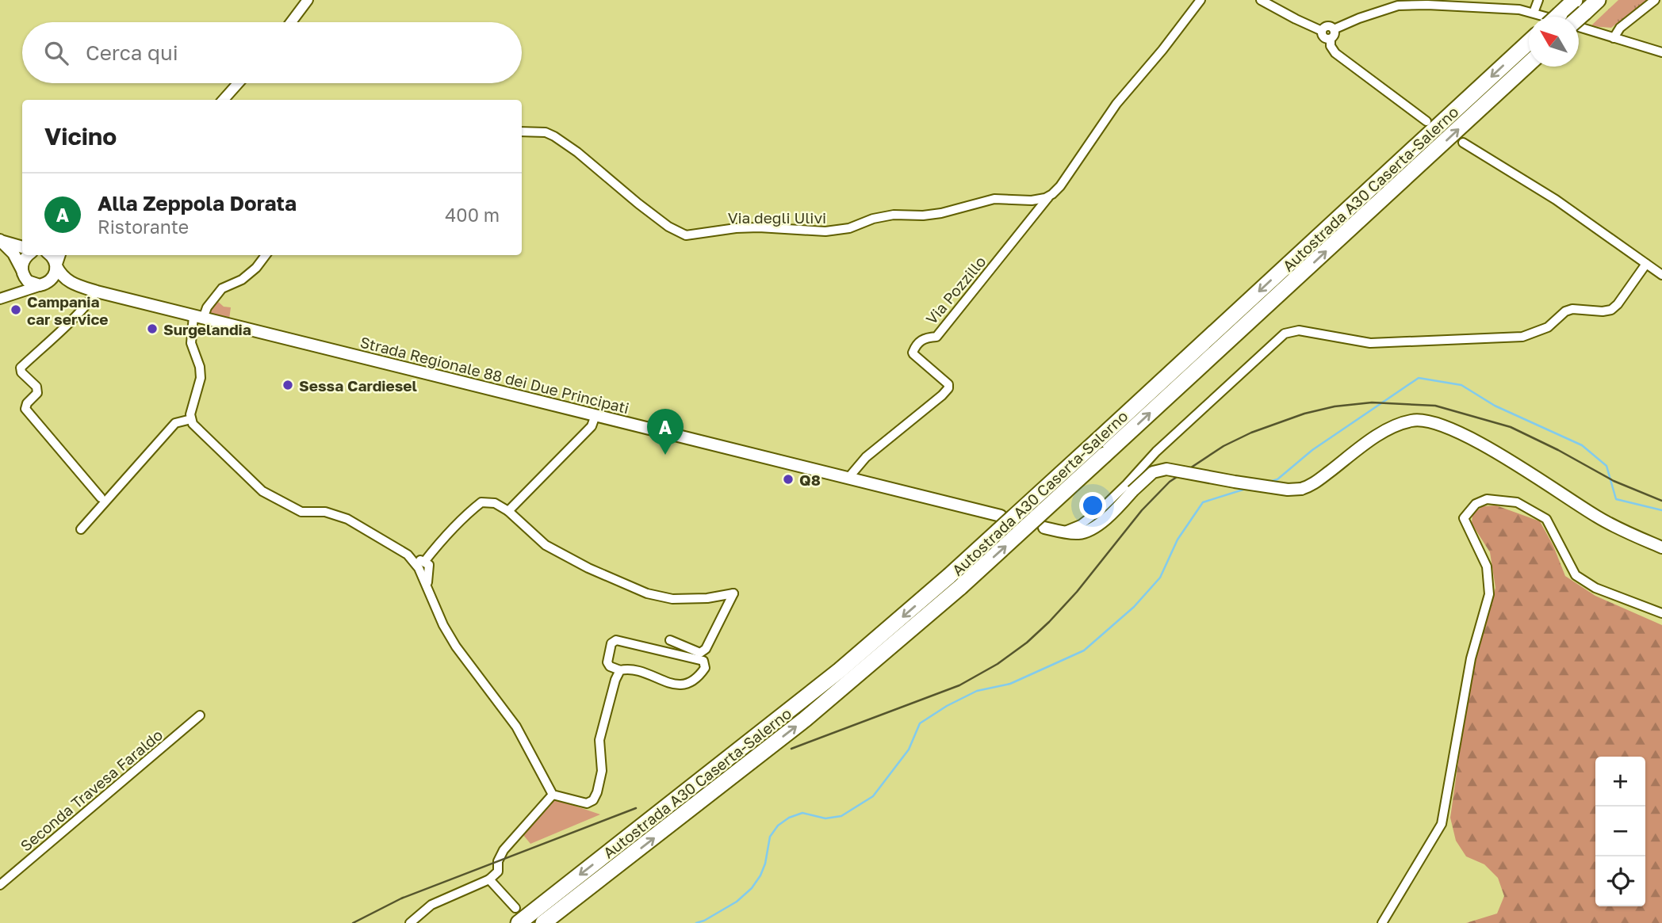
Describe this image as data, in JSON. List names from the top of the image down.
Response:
{
  "streets": {
    "highway": ["Autostrada A30 Caserta-Salerno"],
    "main road": ["Strada Regionale 88 dei Due Principati"],
    "street": ["Via degli Ulivi", "Via Pozzillo", "Seconda Travesa Faraldo"]
  },
  "crossings": [
    ["Via degli Ulivi", "Via Pozzillo"],
    ["Via Pozzillo", "Strada Regionale 88 dei Due Principati"]
  ],
  "places": [
    "Campania car service",
    "Surgelandia",
    "Sessa Cardiesel",
    "Q8"
  ],
  "north": "top left",
  "page": {
    "search": "Cerca qui",
    "heading": "Vicino",
    "list": [
      {
        "mark": "A",
        "name": "Alla Zeppola Dorata",
        "note": "Ristorante",
        "value": "400 m"
      }
    ],
    "pins": "A",
    "map_buttons": ["+", "−"]
  }
}
